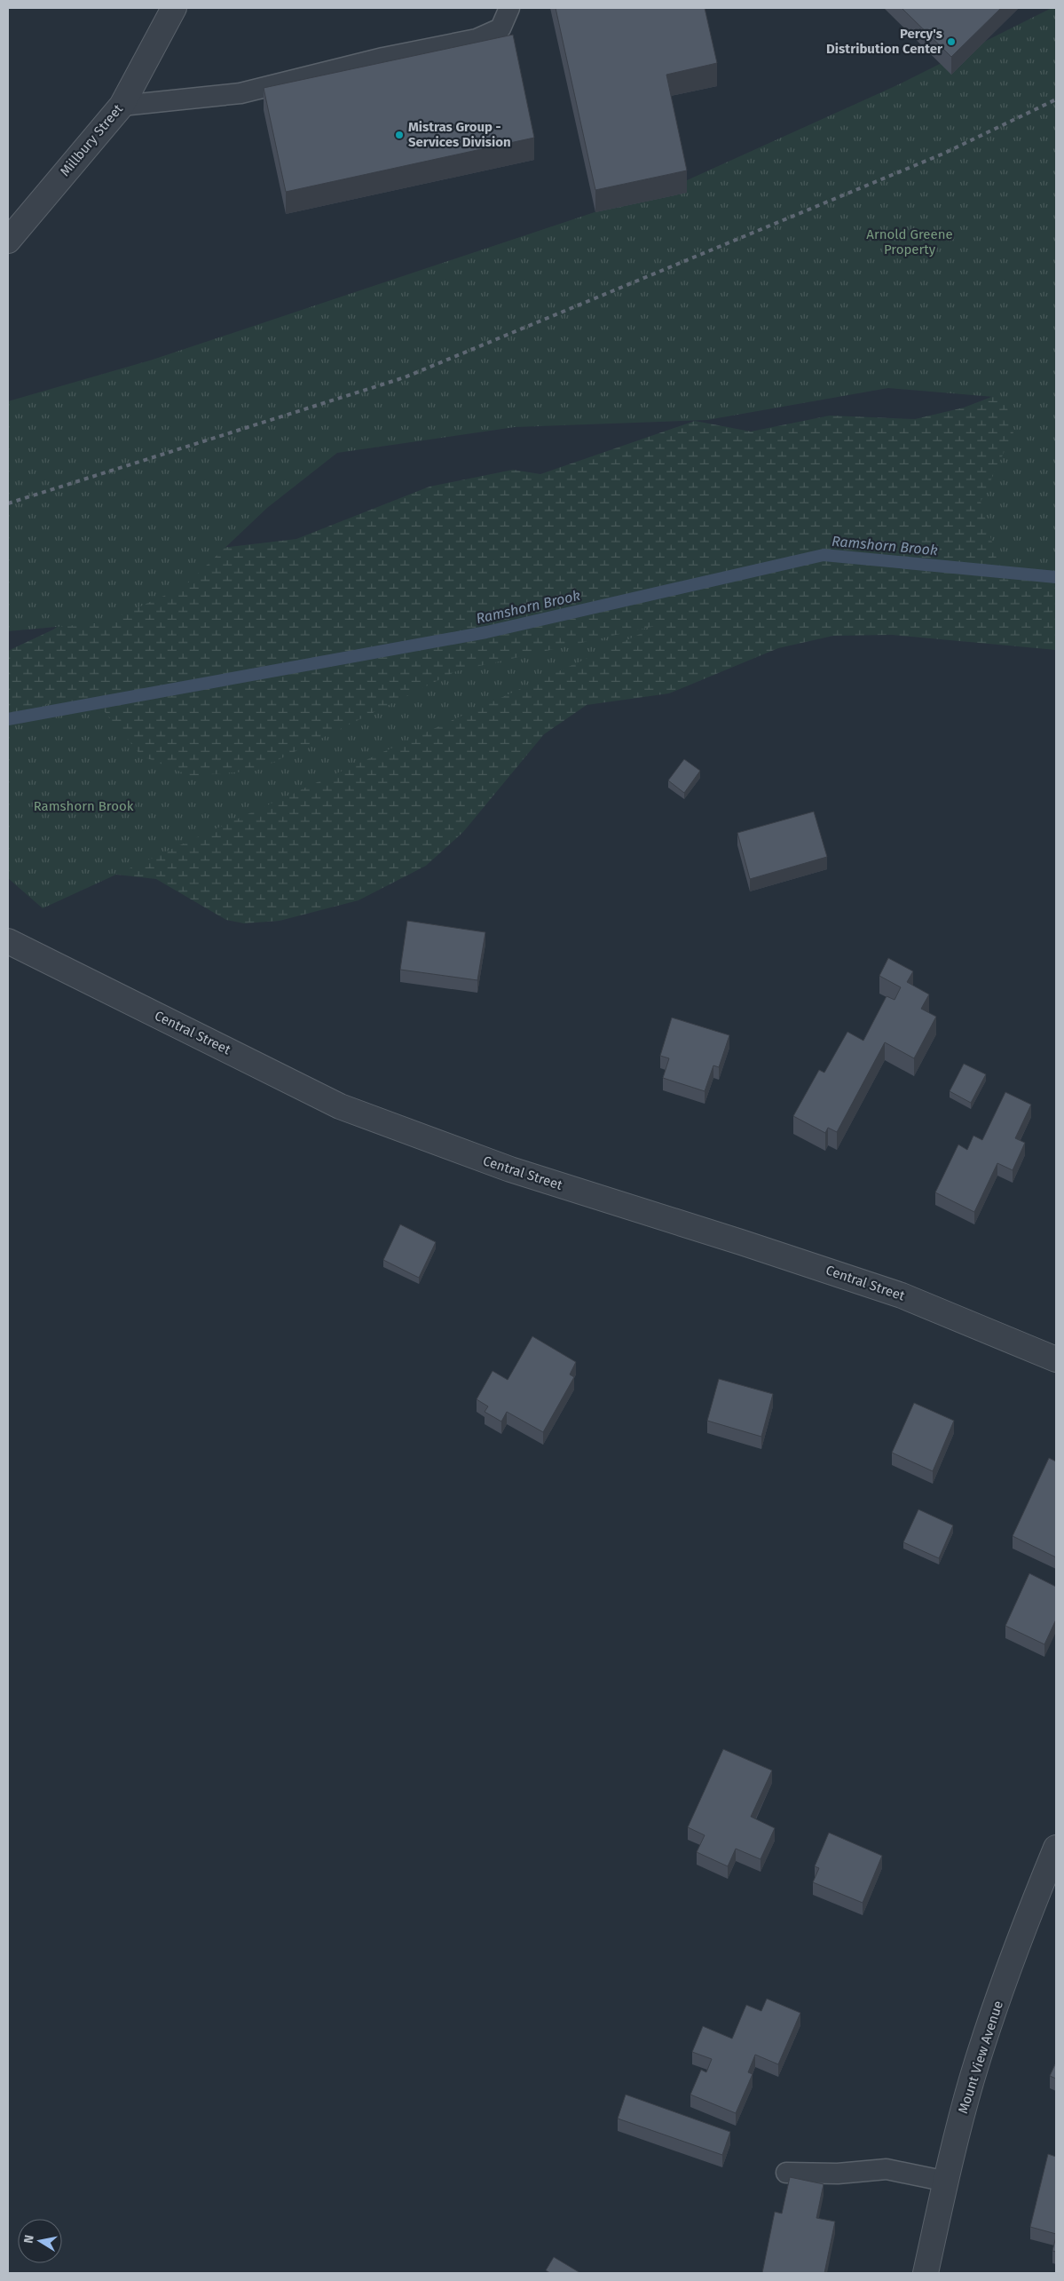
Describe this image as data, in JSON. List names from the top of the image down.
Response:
{
  "streets": {
    "street": ["Millbury Street", "Central Street", "Mount View Avenue"]
  },
  "water": ["Ramshorn Brook"],
  "parks": ["Arnold Greene Property", "Ramshorn Brook"],
  "places": ["Percy's Distribution Center", "Mistras Group - Services Division"],
  "north": "left"
}
